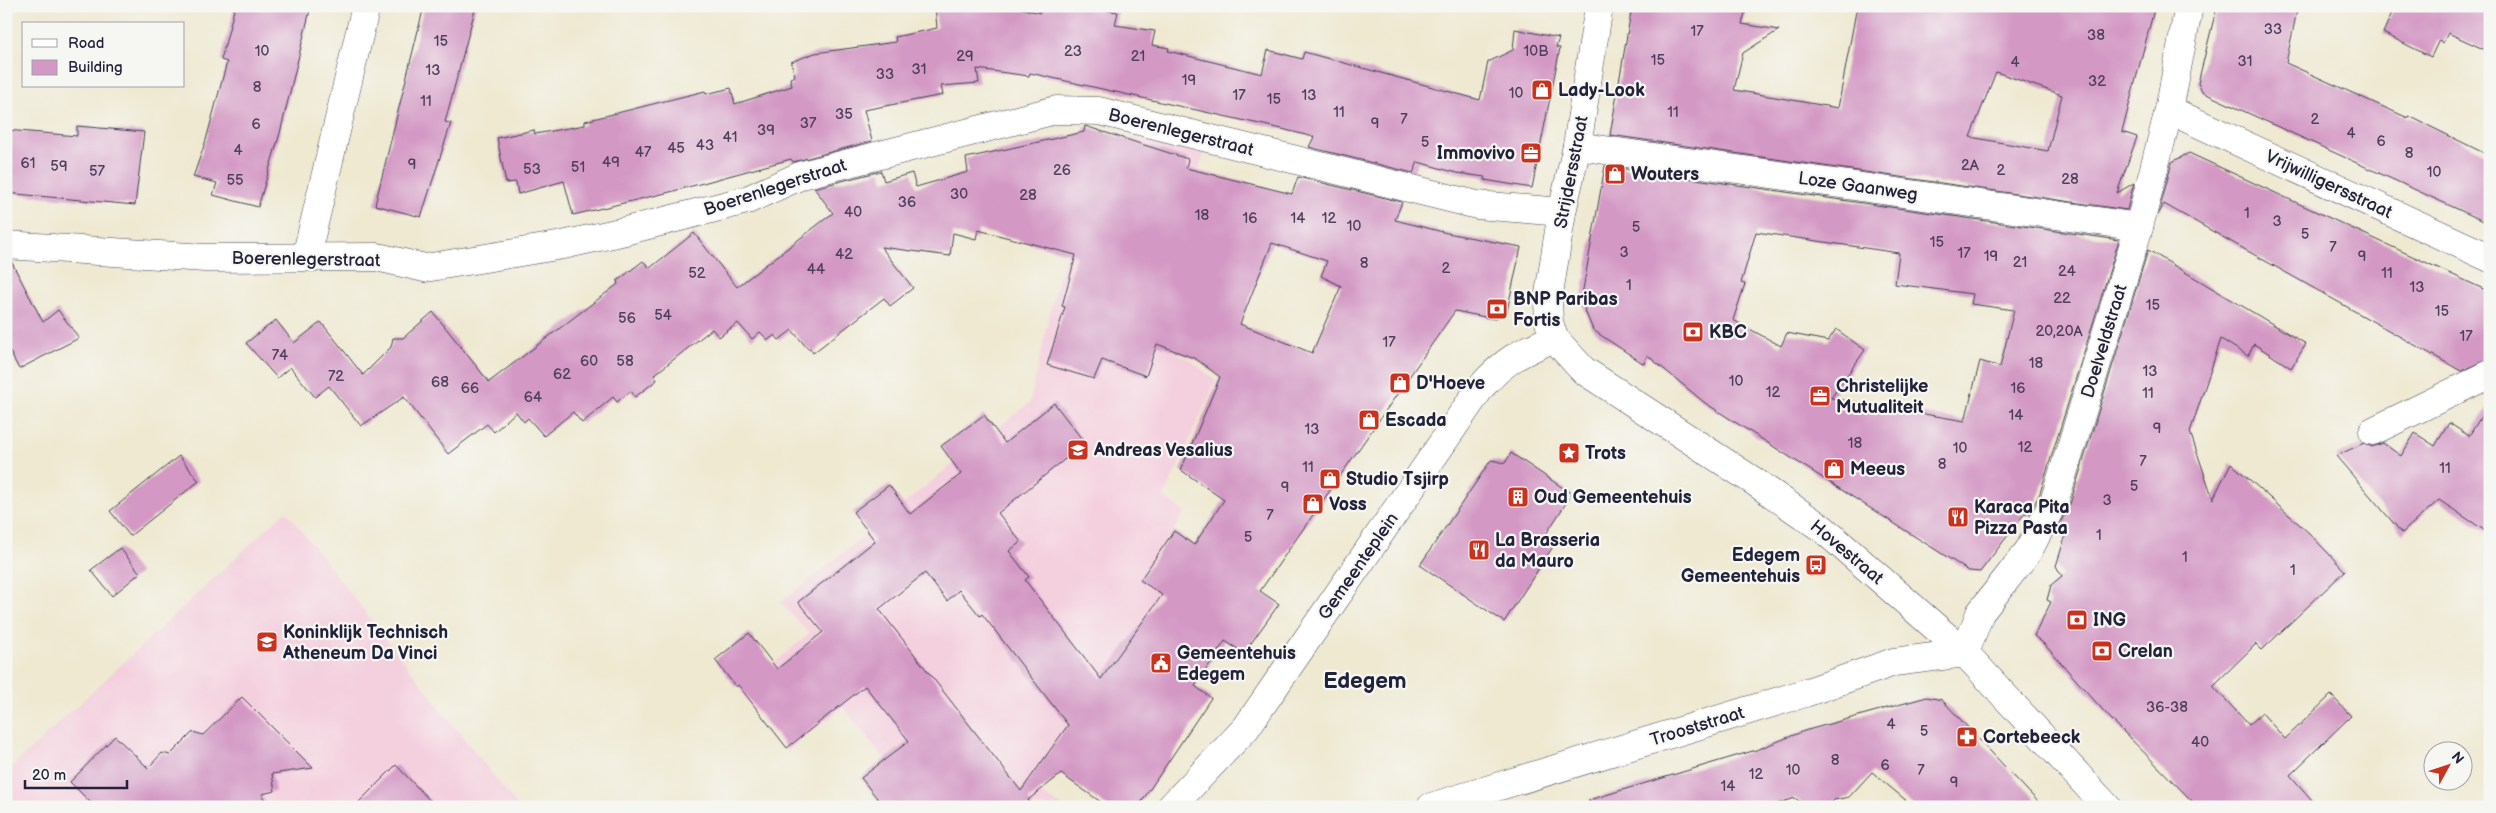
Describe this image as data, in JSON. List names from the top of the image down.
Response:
{
  "streets": {
    "street": [
      "Boerenlegerstraat",
      "Strijdersstraat",
      "Vrijwilligersstraat",
      "Loze Gaanweg",
      "Doelveldstraat",
      "Hovestraat",
      "Gemeenteplein",
      "Trooststraat"
    ]
  },
  "crossings": [
    ["Boerenlegerstraat", "Strijdersstraat"],
    ["Strijdersstraat", "Loze Gaanweg"],
    ["Strijdersstraat", "Hovestraat"],
    ["Strijdersstraat", "Gemeenteplein"],
    ["Vrijwilligersstraat", "Doelveldstraat"],
    ["Loze Gaanweg", "Doelveldstraat"],
    ["Doelveldstraat", "Hovestraat"],
    ["Doelveldstraat", "Trooststraat"],
    ["Hovestraat", "Gemeenteplein"],
    ["Hovestraat", "Trooststraat"]
  ],
  "districts": ["Edegem"],
  "places": {
    "shop": [
      "Lady-Look",
      "Wouters",
      "D'Hoeve",
      "Escada",
      "Meeus",
      "Studio Tsjirp",
      "Voss"
    ],
    "office": ["Immovivo", "Christelijke Mutualiteit"],
    "bank": [
      "BNP Paribas Fortis",
      "KBC",
      "ING",
      "Crelan"
    ],
    "school or university": ["Andreas Vesalius", "Koninklijk Technisch Atheneum Da Vinci"],
    "place": ["Trots"],
    "building": ["Oud Gemeentehuis"],
    "restaurant": ["Karaca Pita Pizza Pasta", "La Brasseria da Mauro"],
    "bus stop": ["Edegem Gemeentehuis"],
    "public building": ["Gemeentehuis Edegem"],
    "pharmacy": ["Cortebeeck"]
  },
  "house_numbers": [
    "33",
    "17",
    "38",
    "15",
    "10",
    "23",
    "10B",
    "29",
    "21",
    "15",
    "31",
    "4",
    "31",
    "13",
    "33",
    "19",
    "32",
    "8",
    "10",
    "17",
    "13",
    "15",
    "11",
    "11",
    "11",
    "35",
    "7",
    "2",
    "37",
    "9",
    "6",
    "39",
    "4",
    "41",
    "6",
    "5",
    "43",
    "45",
    "4",
    "47",
    "8",
    "49",
    "61",
    "9",
    "2A",
    "59",
    "51",
    "53",
    "26",
    "2",
    "57",
    "10",
    "28",
    "55",
    "30",
    "28",
    "36",
    "40",
    "1",
    "18",
    "16",
    "14",
    "12",
    "3",
    "10",
    "5",
    "5",
    "15",
    "7",
    "3",
    "17",
    "42",
    "19",
    "9",
    "21",
    "8",
    "2",
    "44",
    "24",
    "52",
    "11",
    "1",
    "13",
    "22",
    "15",
    "15",
    "54",
    "56",
    "20,20A",
    "17",
    "17",
    "74",
    "60",
    "58",
    "18",
    "13",
    "62",
    "72",
    "10",
    "68",
    "66",
    "16",
    "12",
    "11",
    "64",
    "14",
    "9",
    "13",
    "18",
    "12",
    "10",
    "7",
    "8",
    "11",
    "11",
    "5",
    "9",
    "3",
    "7",
    "1",
    "5",
    "1",
    "1",
    "36-38",
    "4",
    "5",
    "40",
    "8",
    "6",
    "10",
    "7",
    "12",
    "9",
    "14"
  ],
  "legend": ["Road", "Building"],
  "scale_bar": "20 m",
  "north": "top right"
}
